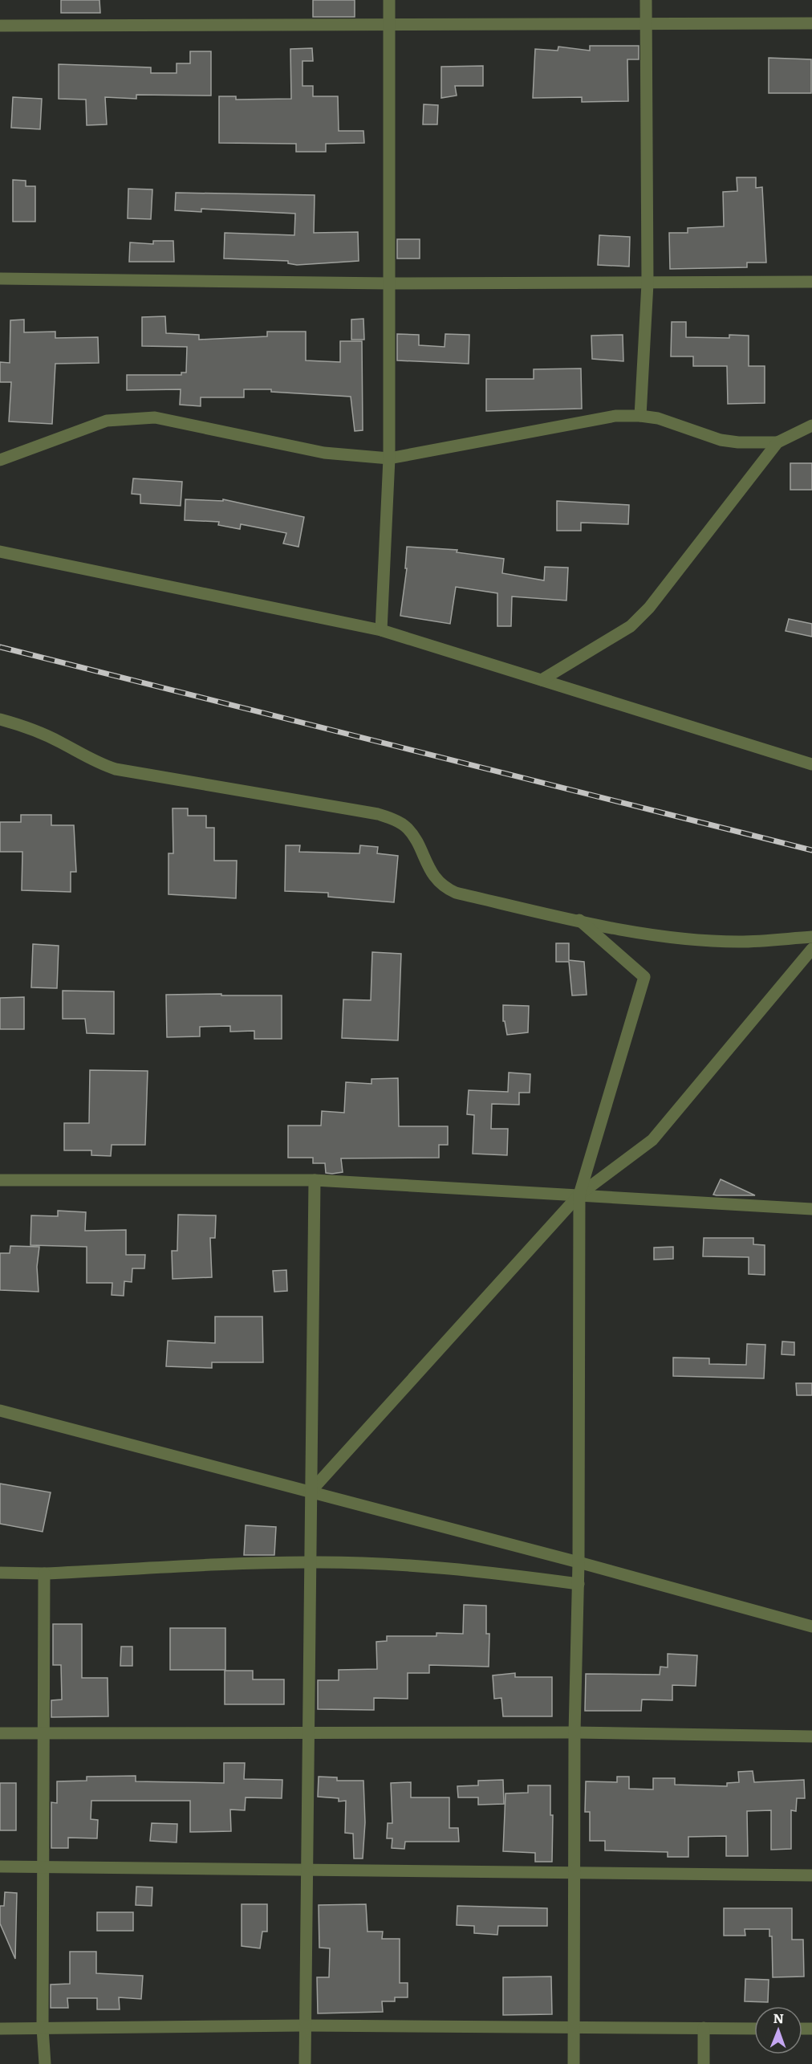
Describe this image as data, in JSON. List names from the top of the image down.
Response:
{
  "north": "top"
}
